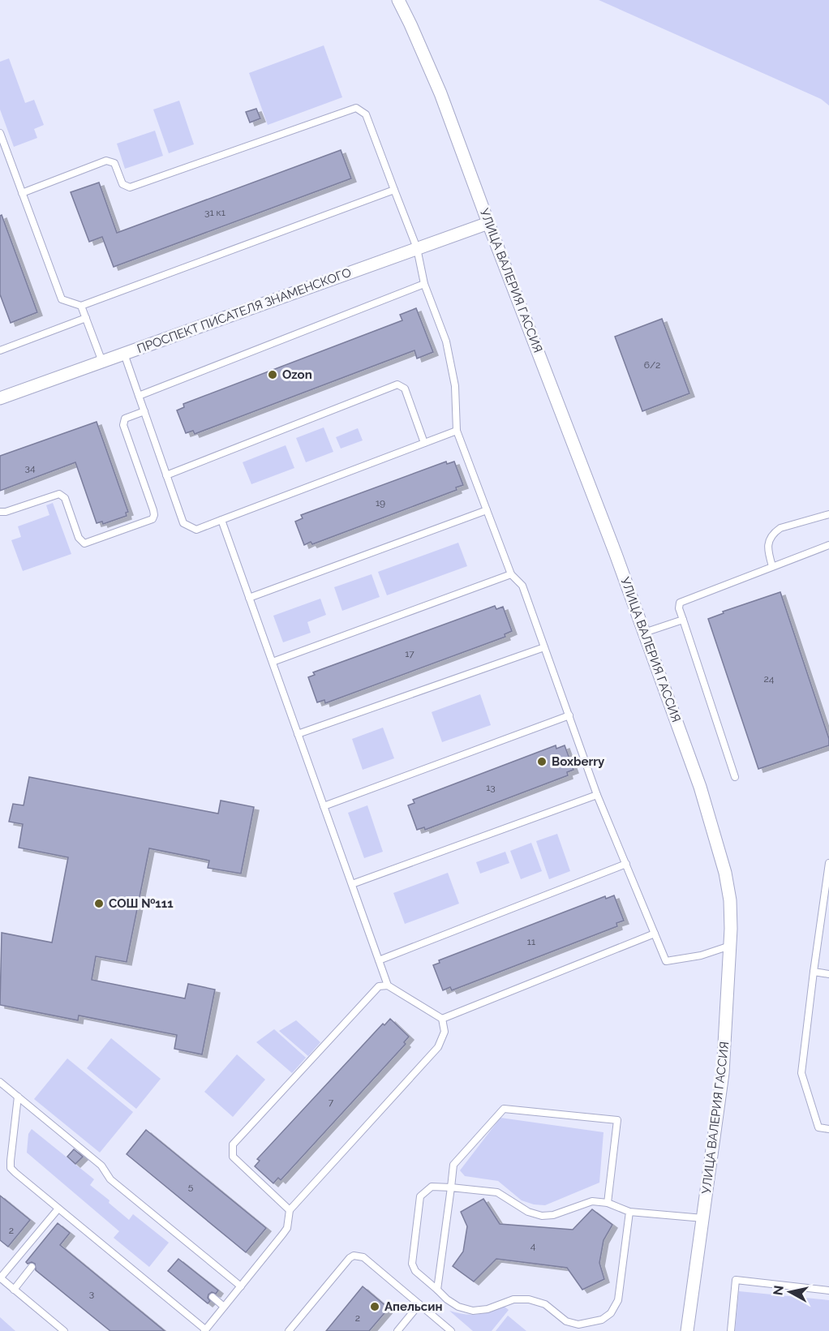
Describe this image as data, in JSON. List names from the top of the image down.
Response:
{
  "streets": {
    "street": ["УЛИЦА ВАЛЕРИЯ ГАССИЯ", "ПРОСПЕКТ ПИСАТЕЛЯ ЗНАМЕНСКОГО"]
  },
  "crossings": [
    ["УЛИЦА ВАЛЕРИЯ ГАССИЯ", "ПРОСПЕКТ ПИСАТЕЛЯ ЗНАМЕНСКОГО"]
  ],
  "places": [
    "Ozon",
    "Boxberry",
    "СОШ №111",
    "Апельсин"
  ],
  "house_numbers": [
    "31 к1",
    "6/2",
    "34",
    "19",
    "17",
    "24",
    "13",
    "11",
    "7",
    "5",
    "2",
    "4",
    "3",
    "2"
  ],
  "north": "left"
}
